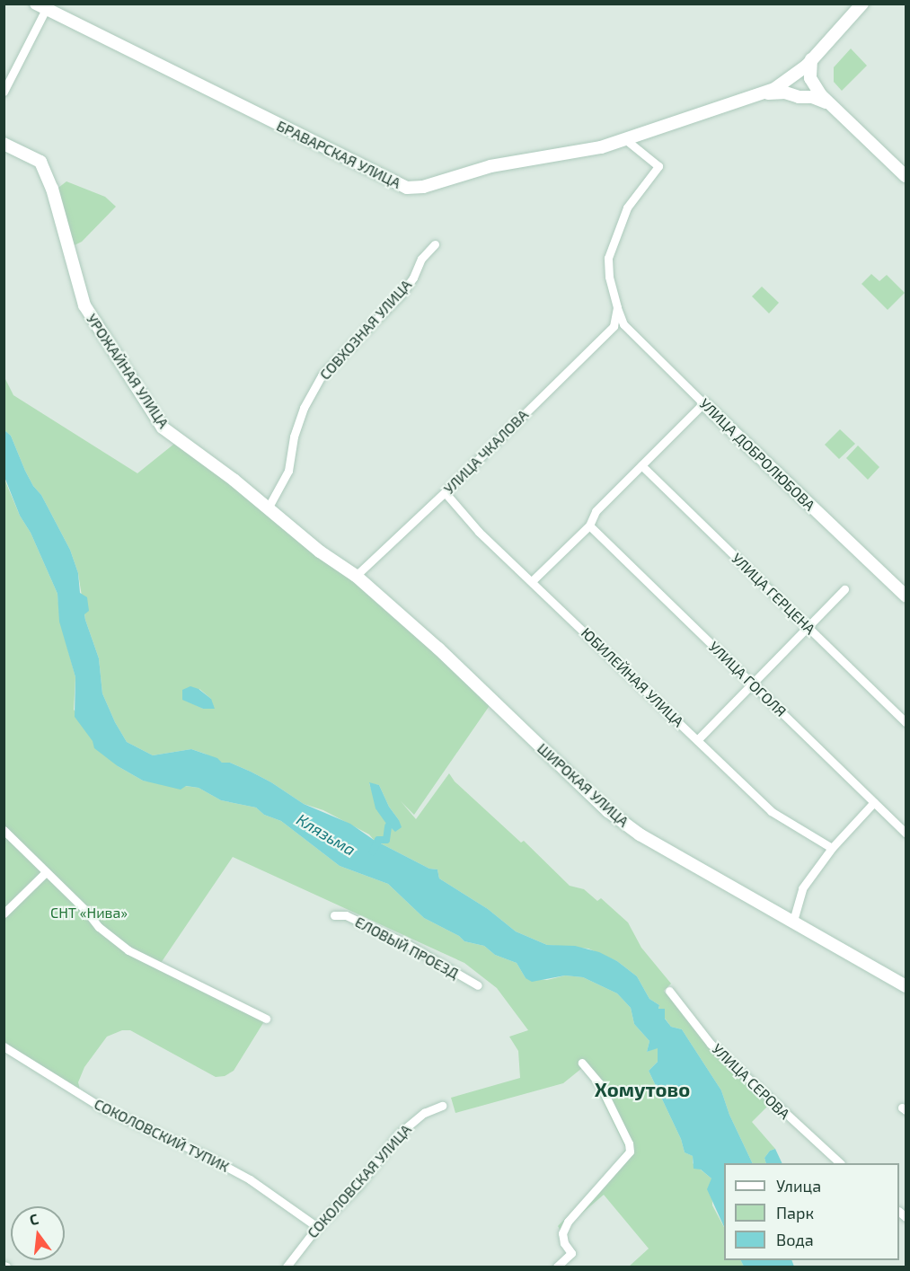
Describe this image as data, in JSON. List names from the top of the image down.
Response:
{
  "streets": {
    "street": [
      "БРАВАРСКАЯ УЛИЦА",
      "СОВХОЗНАЯ УЛИЦА",
      "УРОЖАЙНАЯ УЛИЦА",
      "УЛИЦА ЧКАЛОВА",
      "УЛИЦА ДОБРОЛЮБОВА",
      "УЛИЦА ГЕРЦЕНА",
      "ЮБИЛЕЙНАЯ УЛИЦА",
      "УЛИЦА ГОГОЛЯ",
      "ШИРОКАЯ УЛИЦА",
      "ЕЛОВЫЙ ПРОЕЗД",
      "УЛИЦА СЕРОВА",
      "СОКОЛОВСКИЙ ТУПИК",
      "СОКОЛОВСКАЯ УЛИЦА"
    ]
  },
  "crossings": [
    ["СОВХОЗНАЯ УЛИЦА", "УРОЖАЙНАЯ УЛИЦА"],
    ["УРОЖАЙНАЯ УЛИЦА", "УЛИЦА ЧКАЛОВА"],
    ["УРОЖАЙНАЯ УЛИЦА", "ШИРОКАЯ УЛИЦА"],
    ["УЛИЦА ЧКАЛОВА", "УЛИЦА ДОБРОЛЮБОВА"],
    ["УЛИЦА ЧКАЛОВА", "ЮБИЛЕЙНАЯ УЛИЦА"],
    ["УЛИЦА ЧКАЛОВА", "ШИРОКАЯ УЛИЦА"],
    ["СОКОЛОВСКИЙ ТУПИК", "СОКОЛОВСКАЯ УЛИЦА"]
  ],
  "districts": ["Хомутово"],
  "water": ["Клязьма"],
  "parks": ["СНТ «Нива»"],
  "legend": ["Улица", "Парк", "Вода"],
  "north": "top"
}
